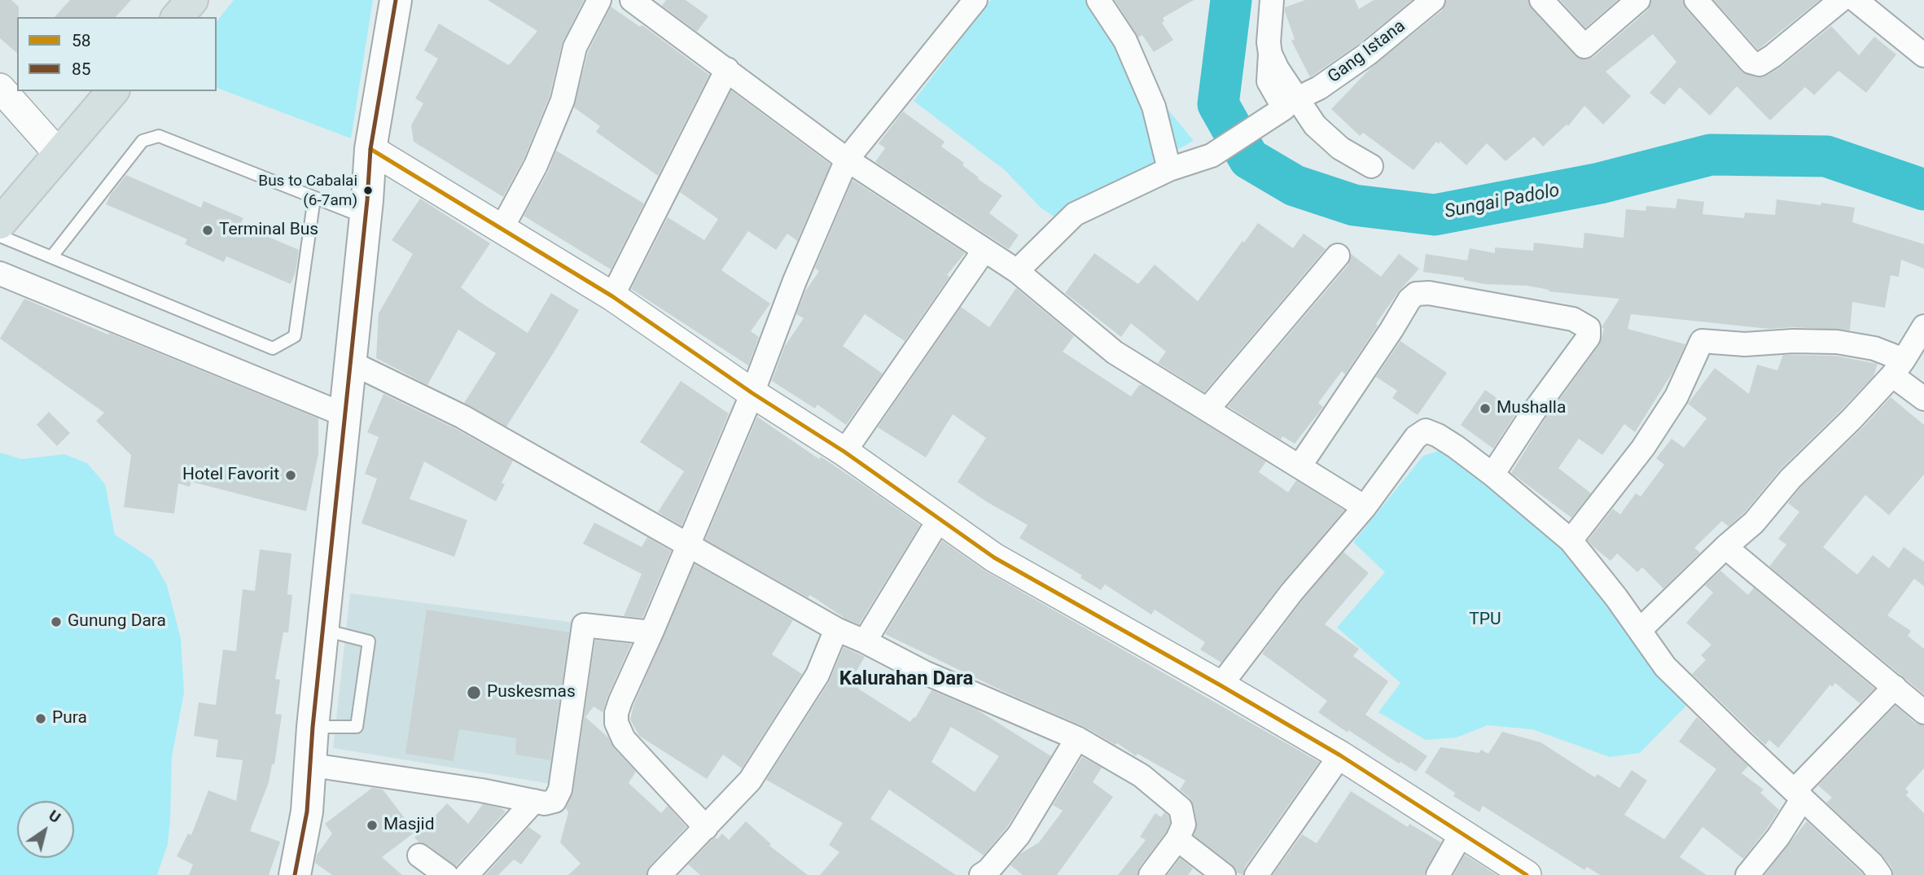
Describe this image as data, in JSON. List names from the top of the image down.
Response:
{
  "streets": {
    "street": ["Gang Istana"]
  },
  "districts": ["Kalurahan Dara"],
  "water": ["Sungai Padolo"],
  "parks": ["TPU"],
  "places": [
    "Bus to Cabalai (6-7am)",
    "Terminal Bus",
    "Mushalla",
    "Hotel Favorit",
    "Gunung Dara",
    "Puskesmas",
    "Pura",
    "Masjid"
  ],
  "lines": ["transit line 85", "transit line 58"],
  "legend": ["58", "85"],
  "north": "top right"
}
